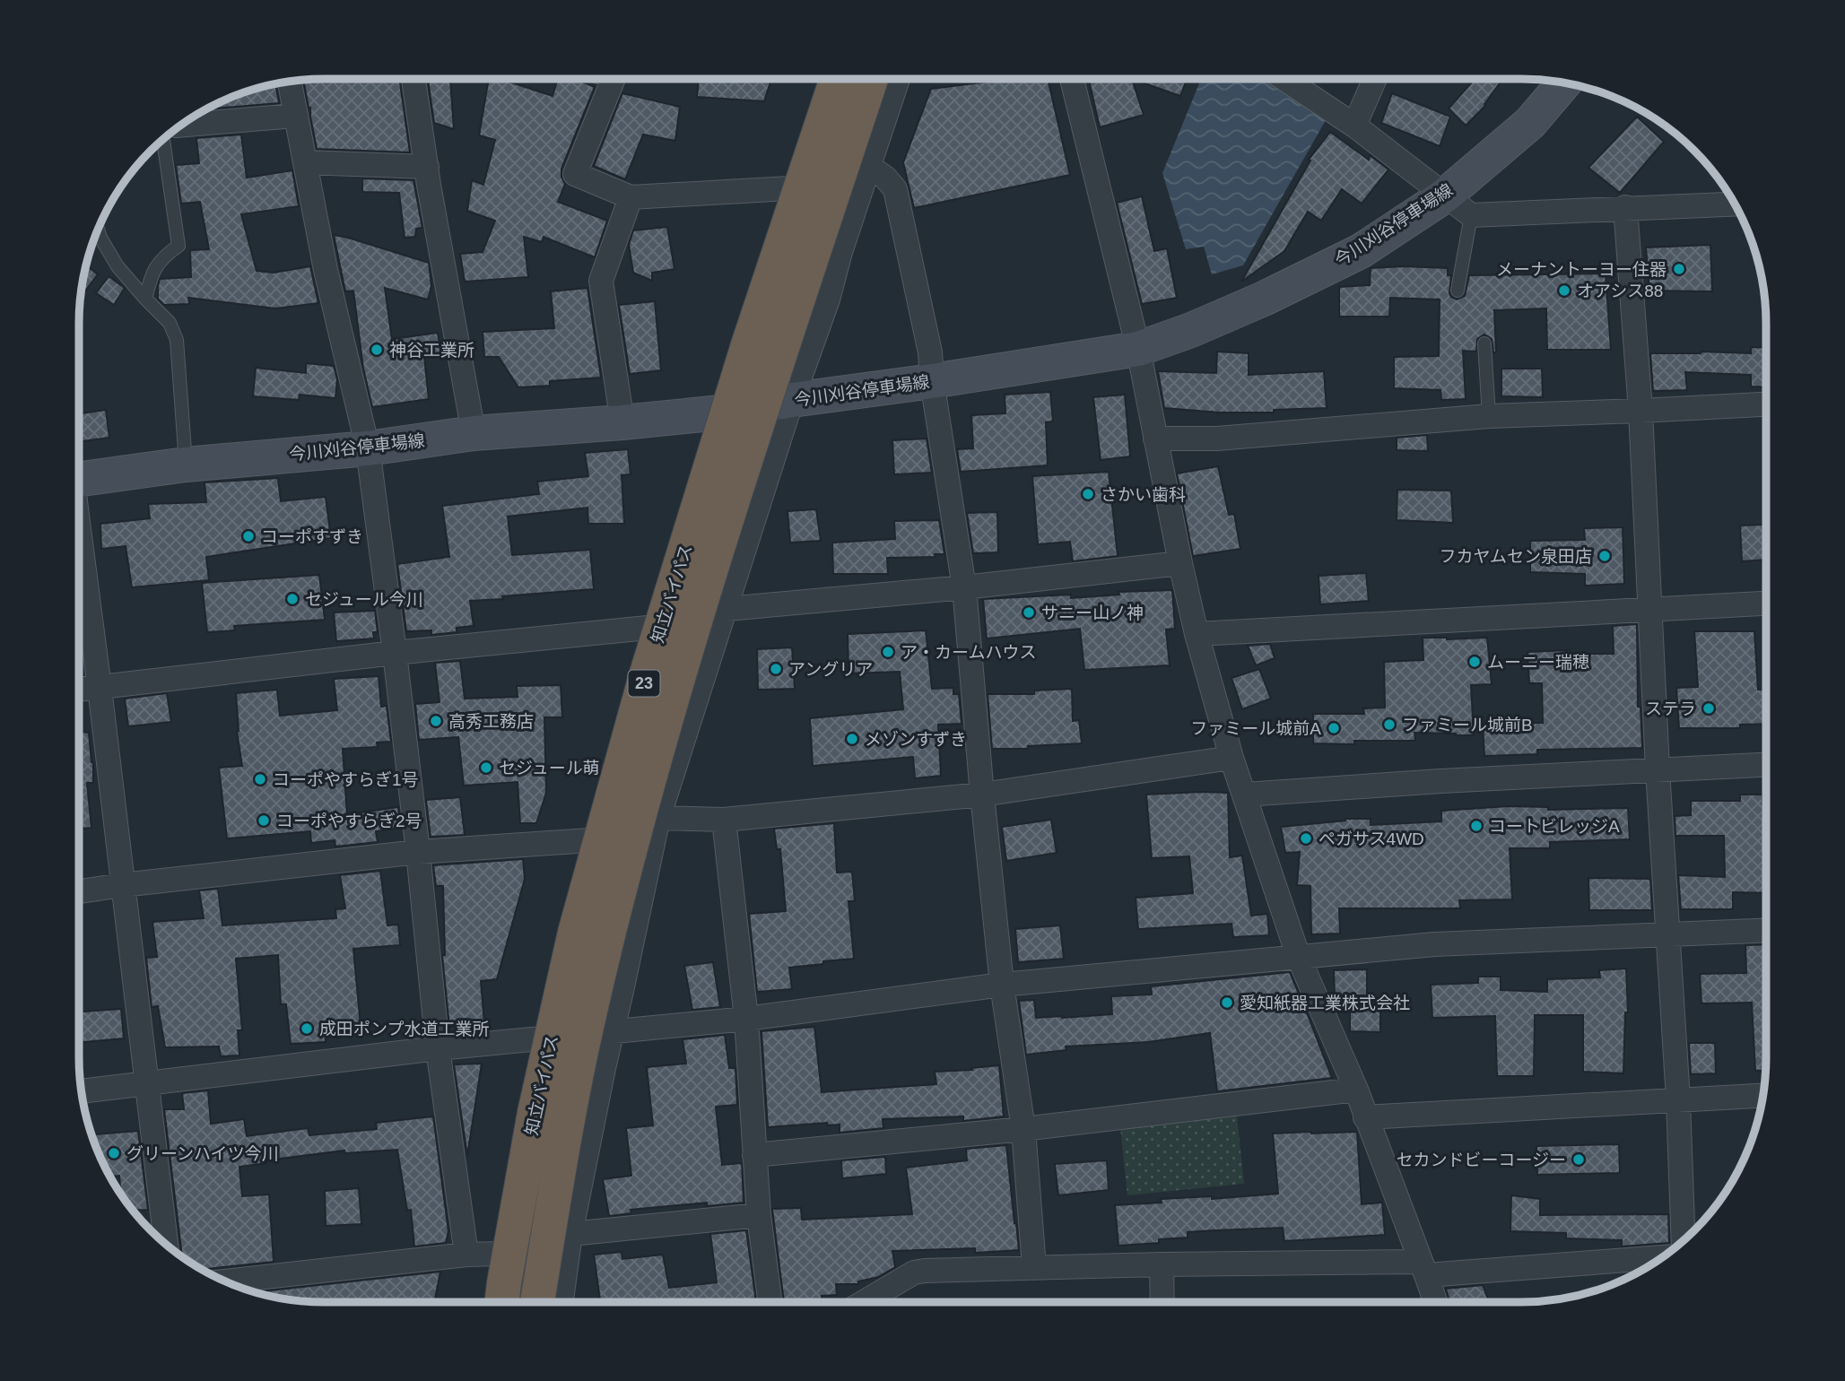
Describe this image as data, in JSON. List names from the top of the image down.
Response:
{
  "streets": {
    "highway": ["知立バイパス", "23"],
    "main road": ["今川刈谷停車場線"]
  },
  "places": [
    "メーナントーヨー住器",
    "オアシス88",
    "神谷工業所",
    "さかい歯科",
    "コーポすずき",
    "フカヤムセン泉田店",
    "セジュール今川",
    "サニー山ノ神",
    "ア・カームハウス",
    "ムーニー瑞穂",
    "アングリア",
    "ステラ",
    "高秀工務店",
    "ファミール城前B",
    "ファミール城前A",
    "メゾンすずき",
    "セジュール萌",
    "コーポやすらぎ1号",
    "コーポやすらぎ2号",
    "コートビレッジA",
    "ペガサス4WD",
    "愛知紙器工業株式会社",
    "成田ポンプ水道工業所",
    "グリーンハイツ今川",
    "セカンドビーコージー"
  ]
}
